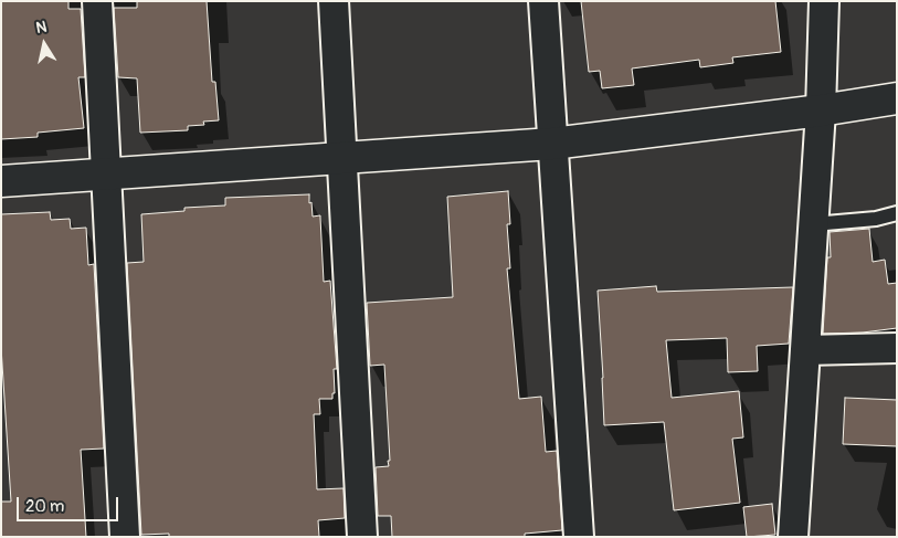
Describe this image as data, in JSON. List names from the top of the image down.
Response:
{
  "scale_bar": "20 m",
  "north": "top"
}
